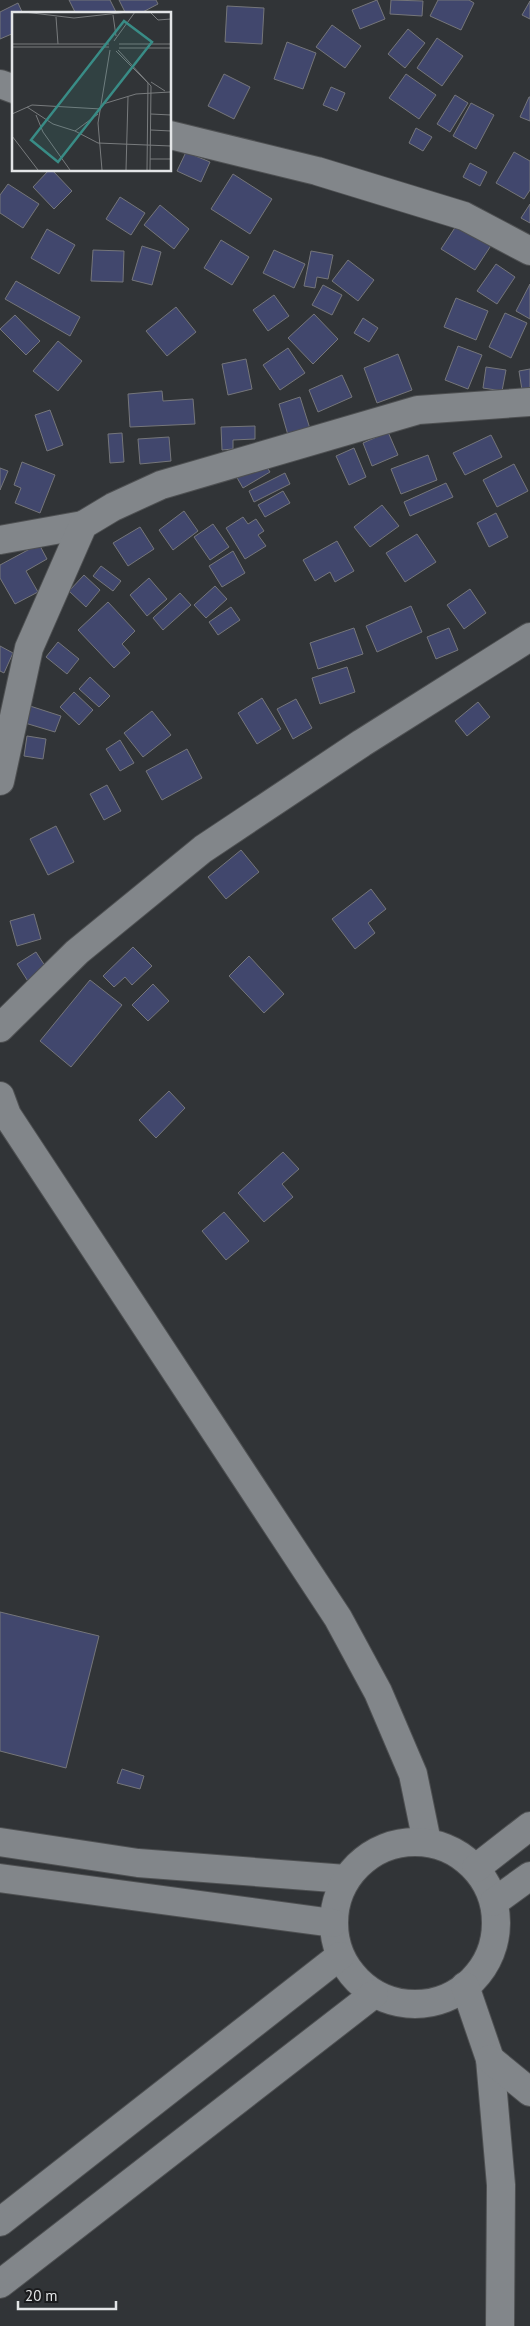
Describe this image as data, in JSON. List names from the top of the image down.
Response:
{
  "scale_bar": "20 m"
}
